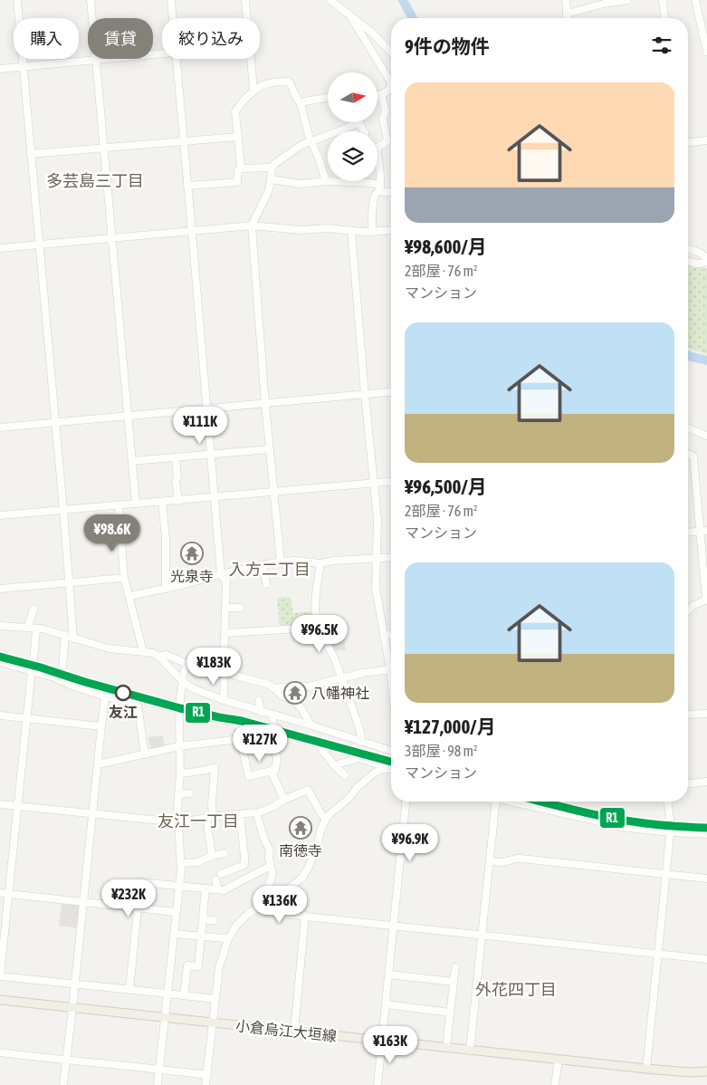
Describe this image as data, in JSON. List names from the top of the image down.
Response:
{
  "streets": {
    "main road": ["小倉烏江大垣線"]
  },
  "districts": [
    "多芸島三丁目",
    "入方二丁目",
    "友江一丁目",
    "外花四丁目"
  ],
  "places": {
    "temple": ["光泉寺", "八幡神社", "南徳寺"],
    "other": ["友江"]
  },
  "lines": ["transit line R1"],
  "north": "right",
  "page": {
    "chip": ["購入", "賃貸", "絞り込み"],
    "heading": "9件の物件",
    "list": [
      {
        "name": "¥98,600/月",
        "note": "2部屋 · 76 m² · マンション"
      },
      {
        "name": "¥96,500/月",
        "note": "2部屋 · 76 m² · マンション"
      },
      {
        "name": "¥127,000/月",
        "note": "3部屋 · 98 m² · マンション"
      }
    ],
    "price": [
      "¥111K",
      "¥98.6K",
      "¥96.5K",
      "¥183K",
      "¥127K",
      "¥96.9K",
      "¥232K",
      "¥136K",
      "¥163K"
    ]
  }
}
